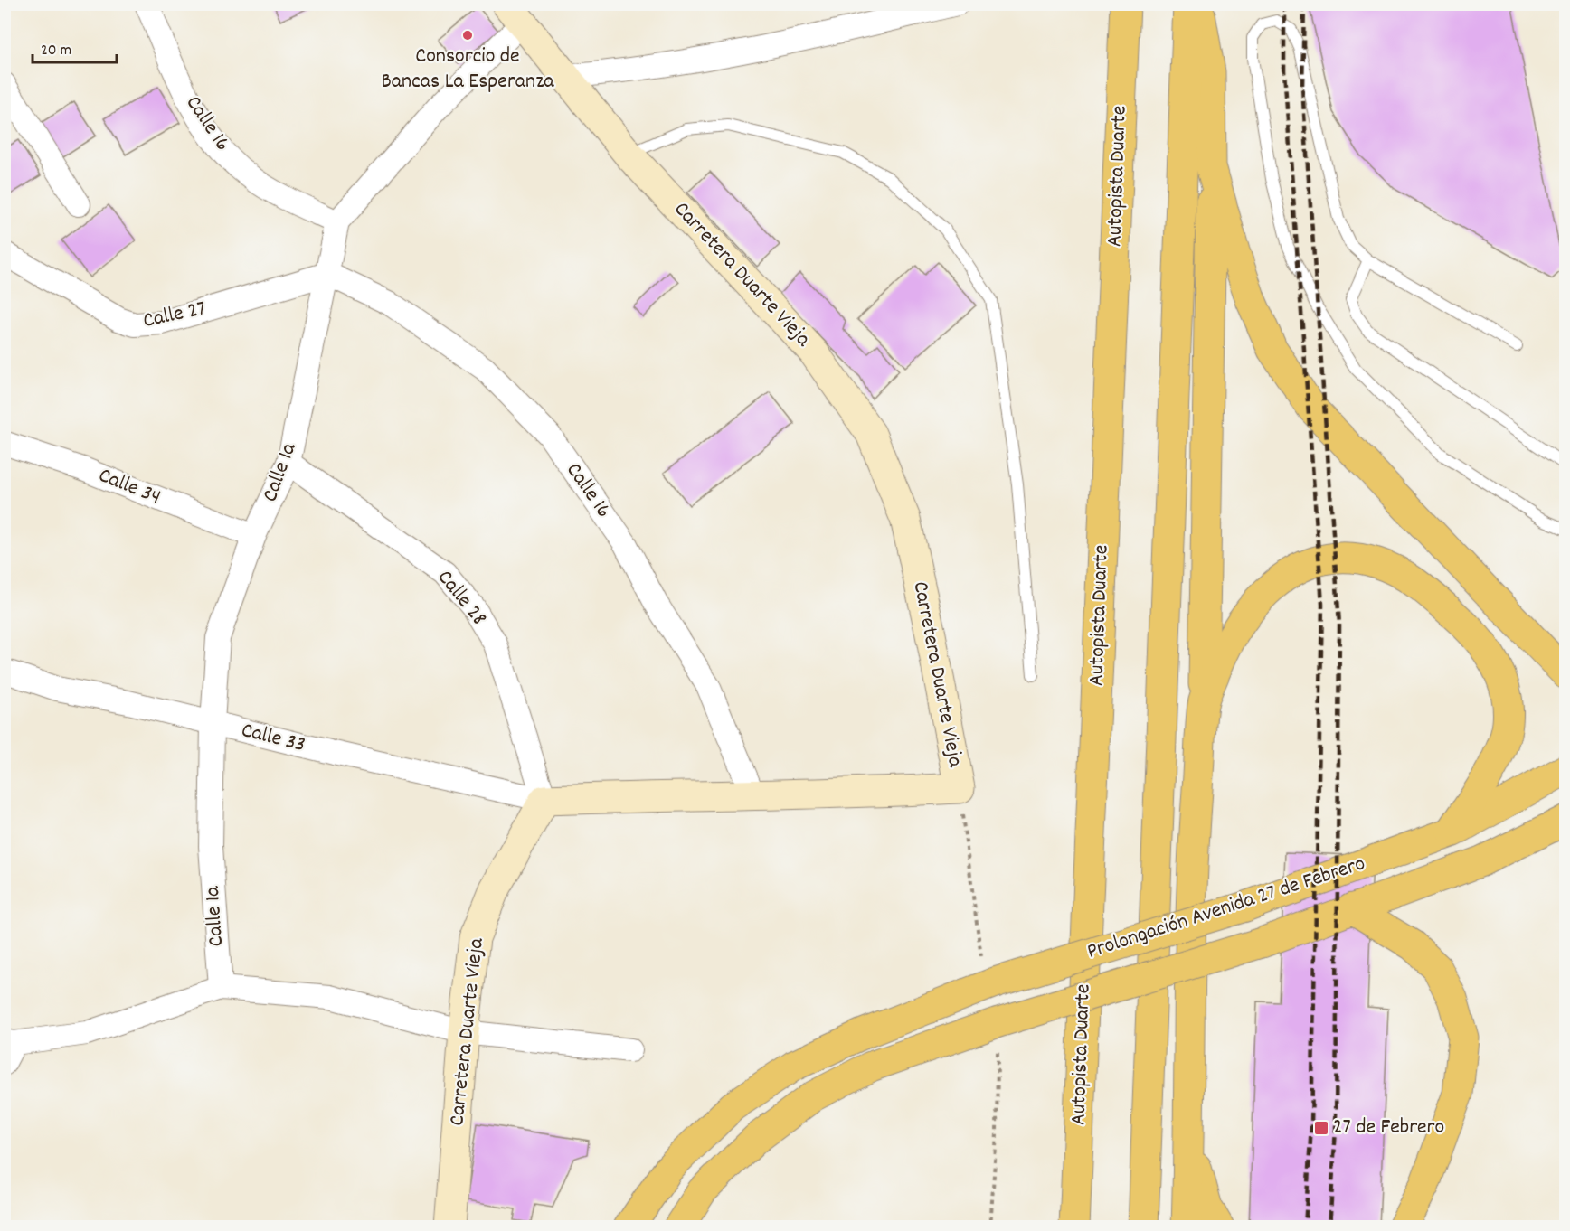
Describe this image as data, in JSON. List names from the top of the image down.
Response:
{
  "streets": {
    "main road": ["Autopista Duarte", "Carretera Duarte Vieja", "Prolongación Avenida 27 de Febrero"],
    "street": [
      "Calle 16",
      "Calle 27",
      "Calle 1a",
      "Calle 34",
      "Calle 28",
      "Calle 33"
    ]
  },
  "crossings": [
    ["Calle 16", "Carretera Duarte Vieja"],
    ["Calle 16", "Calle 27"],
    ["Calle 16", "Calle 1a"],
    ["Carretera Duarte Vieja", "Calle 28"],
    ["Carretera Duarte Vieja", "Calle 33"],
    ["Calle 27", "Calle 1a"],
    ["Calle 1a", "Calle 34"],
    ["Calle 1a", "Calle 28"],
    ["Calle 1a", "Calle 33"],
    ["Calle 28", "Calle 33"]
  ],
  "places": {
    "other": ["Consorcio de Bancas La Esperanza"],
    "transit": ["27 de Febrero"]
  },
  "scale_bar": "20 m"
}
